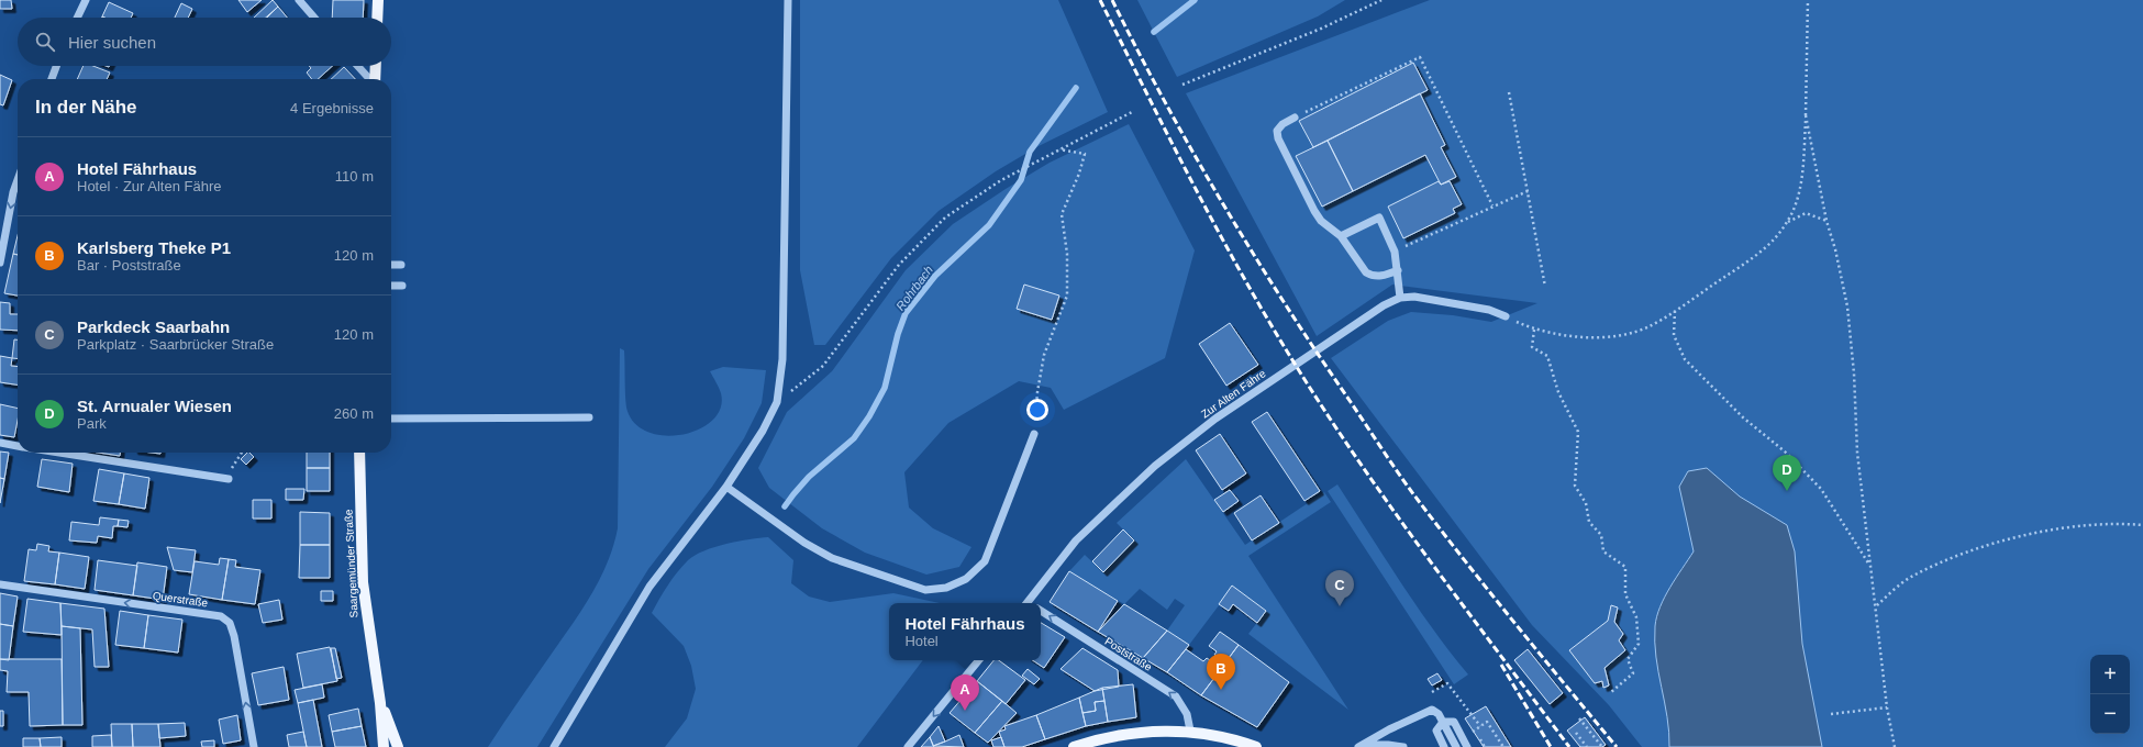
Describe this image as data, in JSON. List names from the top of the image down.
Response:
{
  "streets": {
    "main road": ["Saargemünder Straße"],
    "street": ["Zur Alten Fähre", "Querstraße", "Poststraße"]
  },
  "one_way": ["Querstraße", "Poststraße"],
  "water": ["Rohrbach"],
  "page": {
    "search": "Hier suchen",
    "heading": ["In der Nähe", "4 Ergebnisse"],
    "list": [
      {
        "mark": "A",
        "name": "Hotel Fährhaus",
        "note": "Hotel · Zur Alten Fähre",
        "value": "110 m"
      },
      {
        "mark": "B",
        "name": "Karlsberg Theke P1",
        "note": "Bar · Poststraße",
        "value": "120 m"
      },
      {
        "mark": "C",
        "name": "Parkdeck Saarbahn",
        "note": "Parkplatz · Saarbrücker Straße",
        "value": "120 m"
      },
      {
        "mark": "D",
        "name": "St. Arnualer Wiesen",
        "note": "Park",
        "value": "260 m"
      }
    ],
    "pins": [
      "D",
      "C",
      "B",
      "A"
    ],
    "popup": ["Hotel Fährhaus", "Hotel"],
    "map_buttons": ["+", "−"]
  }
}
